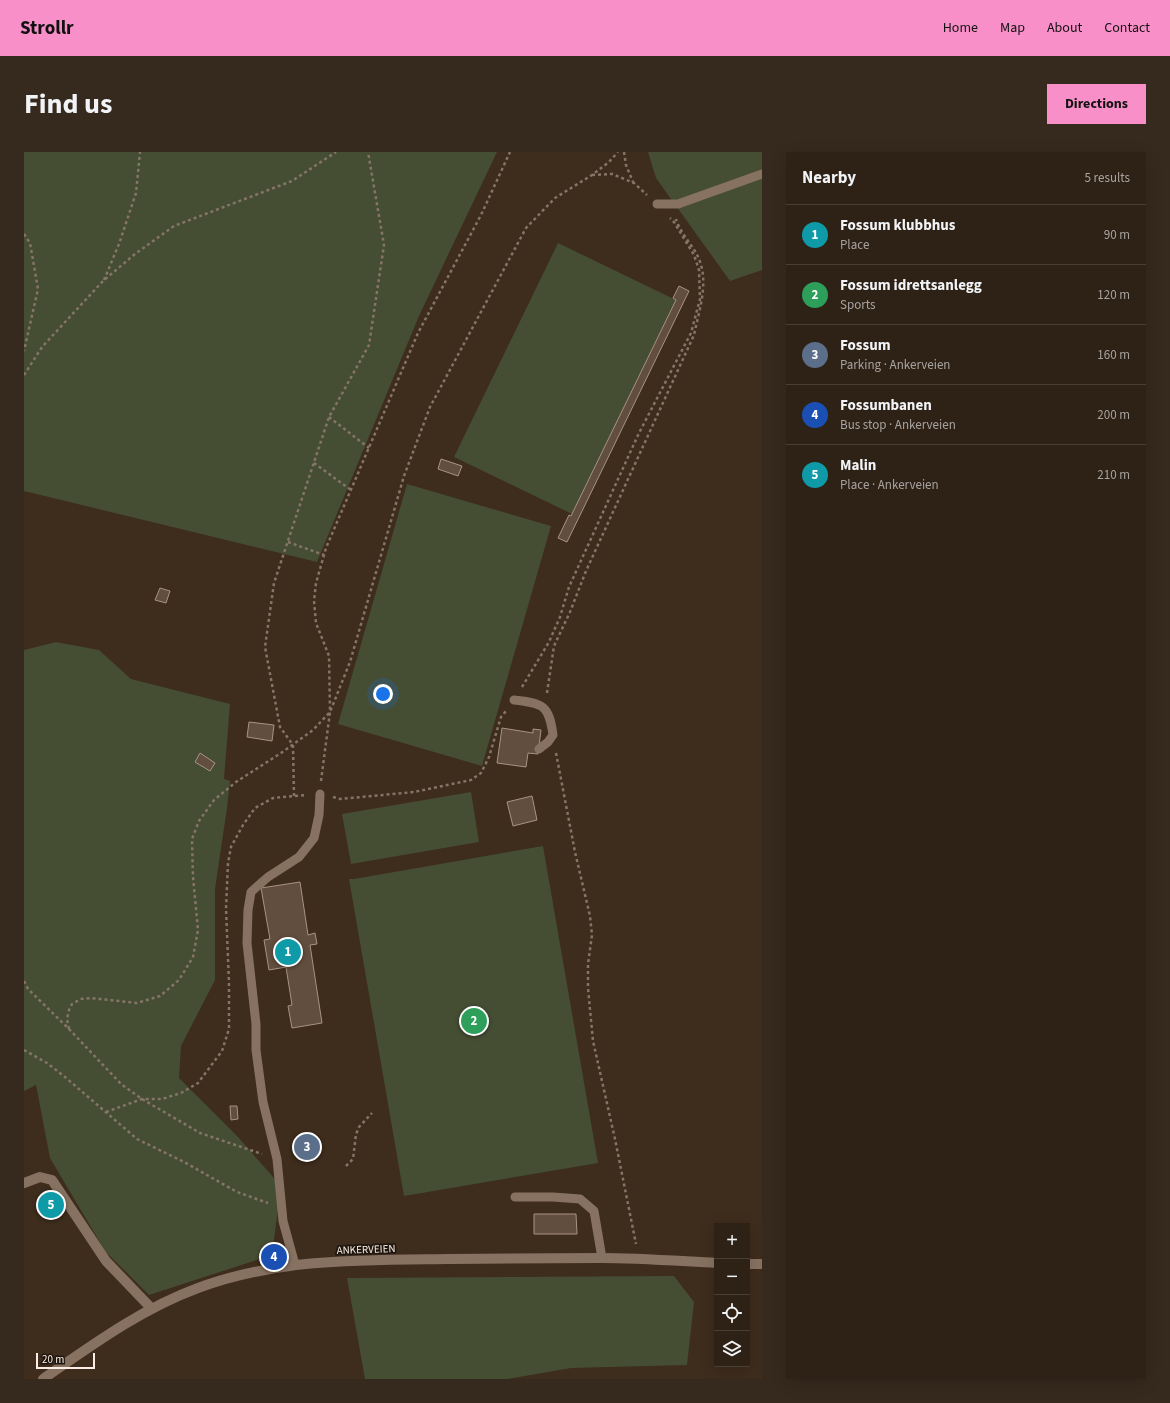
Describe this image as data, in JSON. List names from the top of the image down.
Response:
{
  "streets": {
    "street": ["ANKERVEIEN"]
  },
  "scale_bar": "20 m",
  "page": {
    "header": "Strollr",
    "nav": [
      "Home",
      "Map",
      "About",
      "Contact"
    ],
    "title": "Find us",
    "buttons": "Directions",
    "heading": ["Nearby", "5 results"],
    "list": [
      {
        "mark": "1",
        "name": "Fossum klubbhus",
        "note": "Place",
        "value": "90 m"
      },
      {
        "mark": "2",
        "name": "Fossum idrettsanlegg",
        "note": "Sports",
        "value": "120 m"
      },
      {
        "mark": "3",
        "name": "Fossum",
        "note": "Parking · Ankerveien",
        "value": "160 m"
      },
      {
        "mark": "4",
        "name": "Fossumbanen",
        "note": "Bus stop · Ankerveien",
        "value": "200 m"
      },
      {
        "mark": "5",
        "name": "Malin",
        "note": "Place · Ankerveien",
        "value": "210 m"
      }
    ],
    "pins": [
      "1",
      "2",
      "3",
      "5",
      "4"
    ],
    "map_buttons": ["+", "−"],
    "scale": "20 m"
  }
}
